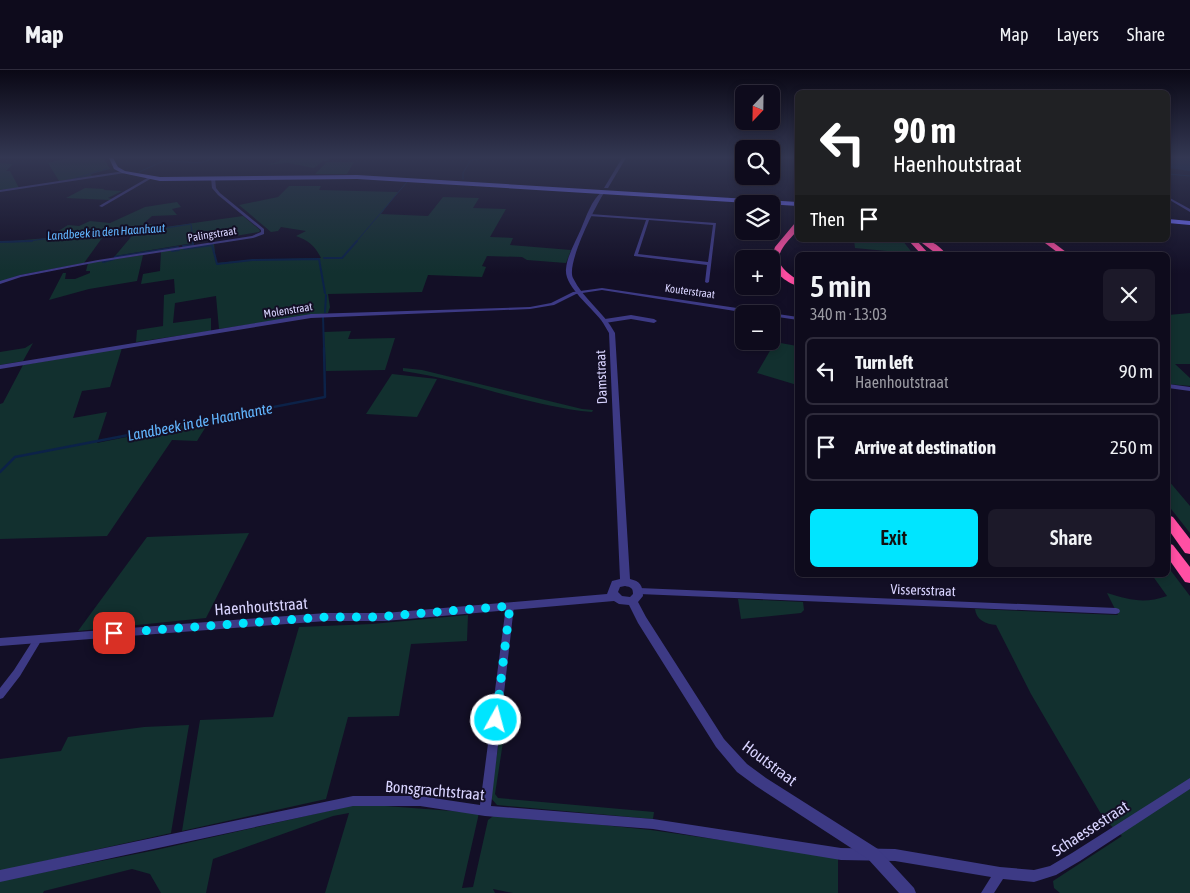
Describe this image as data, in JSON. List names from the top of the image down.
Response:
{
  "streets": {
    "street": [
      "Palingstraat",
      "Kouterstraat",
      "Molenstraat",
      "Damstraat",
      "Vissersstraat",
      "Haenhoutstraat",
      "Houtstraat",
      "Bonsgrachtstraat",
      "Schaessestraat"
    ]
  },
  "crossings": [
    ["Kouterstraat", "Molenstraat"],
    ["Kouterstraat", "Damstraat"],
    ["Molenstraat", "Damstraat"],
    ["Damstraat", "Vissersstraat"],
    ["Damstraat", "Haenhoutstraat"],
    ["Damstraat", "Houtstraat"],
    ["Vissersstraat", "Haenhoutstraat"],
    ["Vissersstraat", "Houtstraat"],
    ["Haenhoutstraat", "Houtstraat"],
    ["Houtstraat", "Bonsgrachtstraat"],
    ["Houtstraat", "Schaessestraat"],
    ["Bonsgrachtstraat", "Schaessestraat"]
  ],
  "water": ["Landbeek in den Haanhaut", "Landbeek in de Haanhante"],
  "north": "bottom",
  "page": {
    "header": "Map",
    "nav": ["Map", "Layers", "Share"],
    "map_buttons": ["+", "−"],
    "turn": ["90 m", "Haenhoutstraat"],
    "then": "Then",
    "heading": ["5 min", "340 m · 13:03"],
    "list": [
      {
        "name": "Turn left",
        "note": "Haenhoutstraat",
        "value": "90 m"
      },
      {
        "name": "Arrive at destination",
        "value": "250 m"
      }
    ],
    "buttons": ["Exit", "Share"]
  }
}
